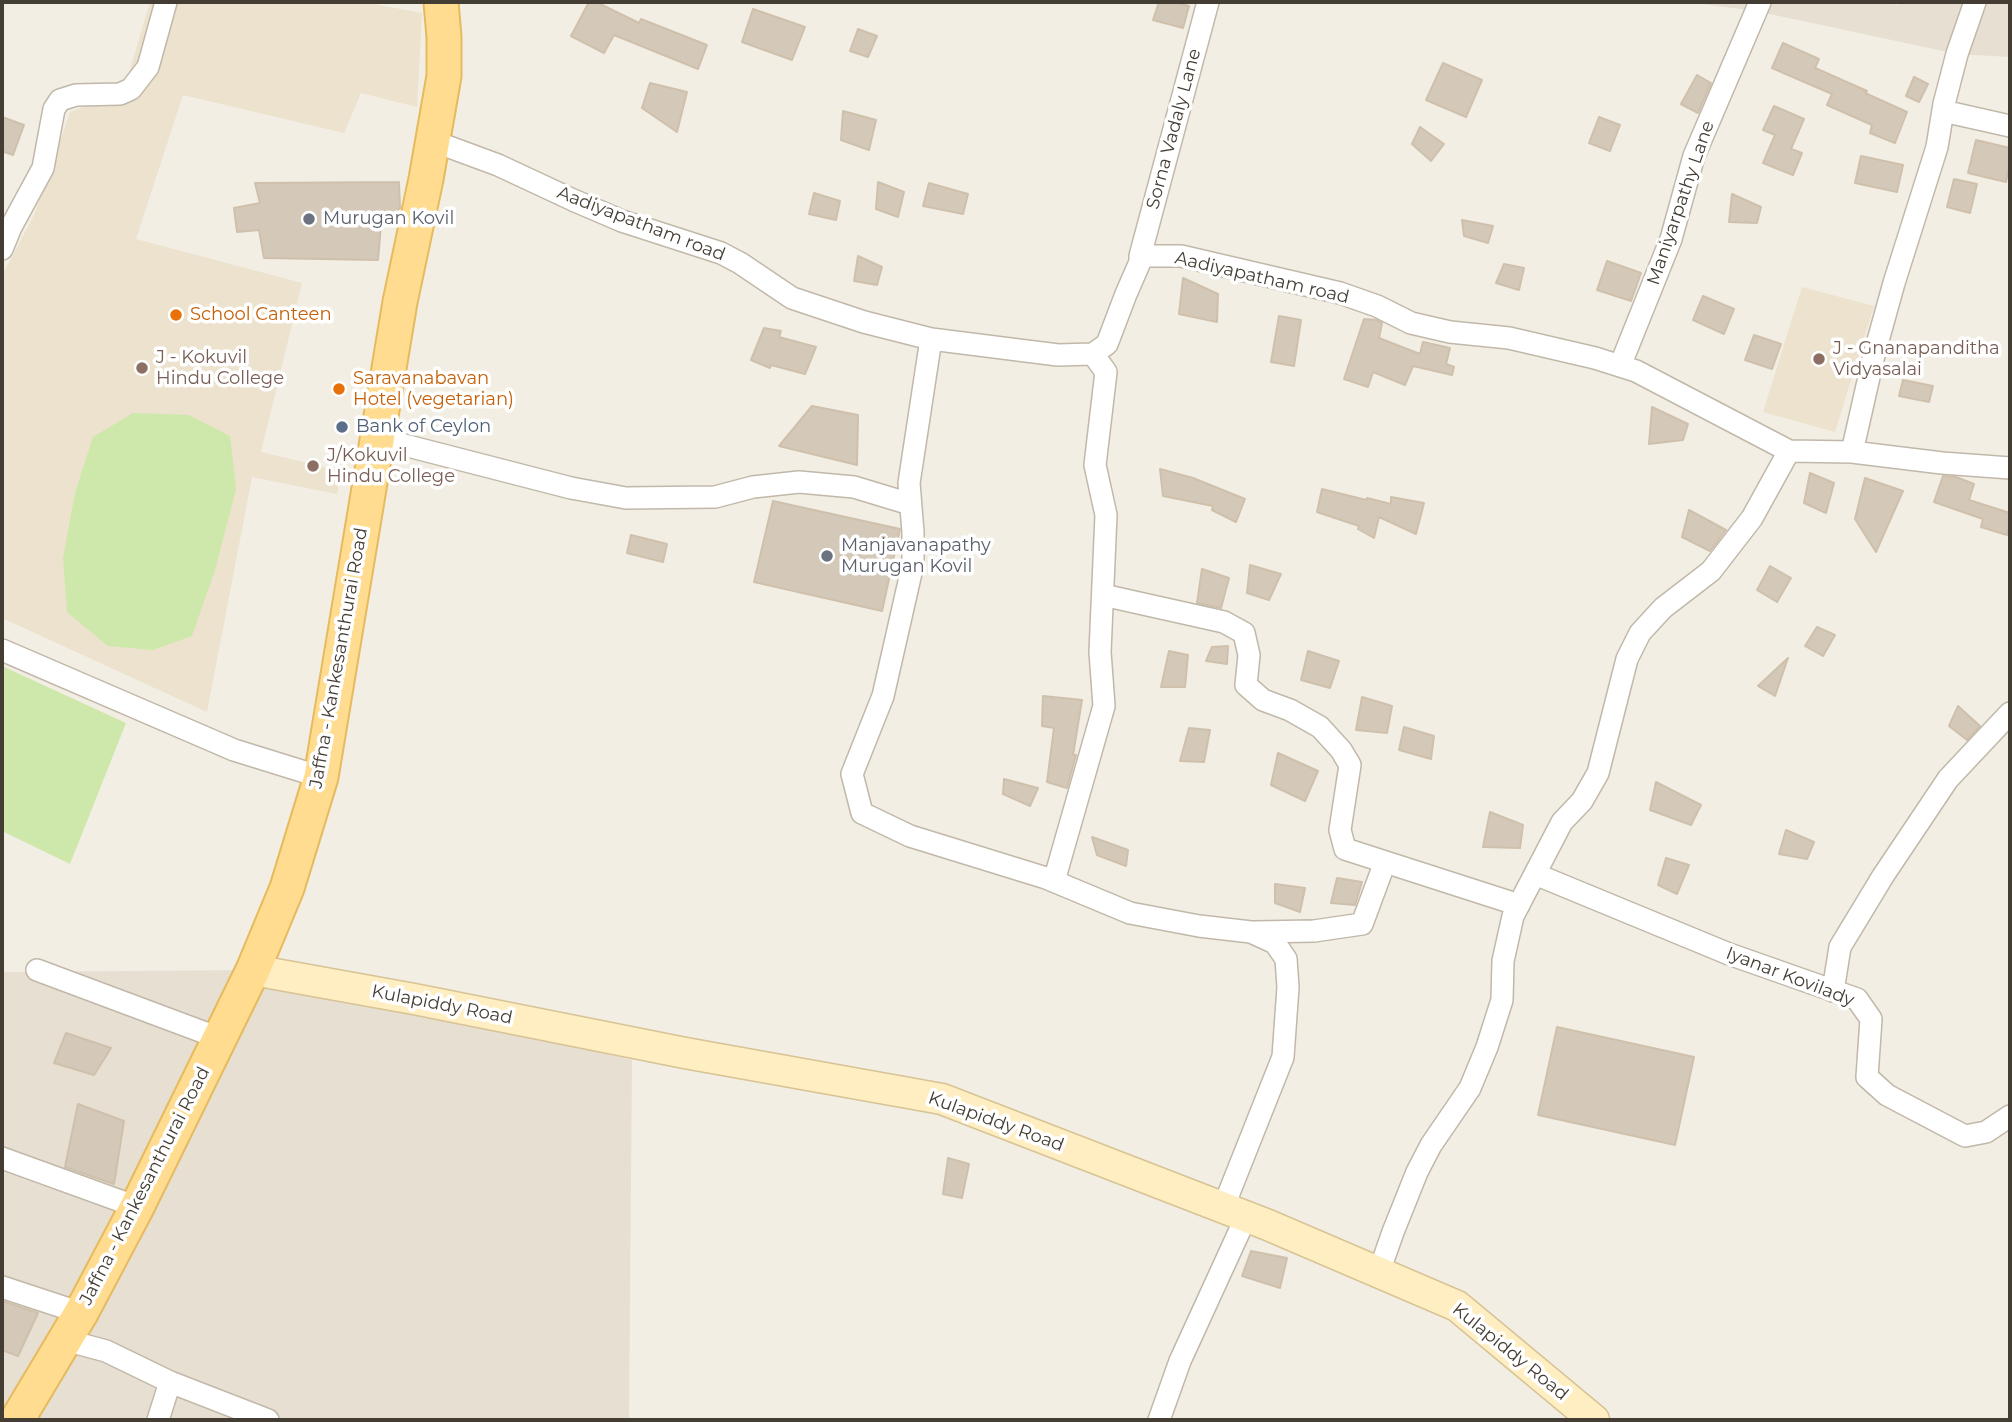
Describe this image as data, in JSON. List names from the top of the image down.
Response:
{
  "streets": {
    "main road": ["Jaffna - Kankesanthurai Road", "Kulapiddy Road"],
    "street": [
      "Sorna Vadaly Lane",
      "Maniyarpathy Lane",
      "Aadiyapatham road",
      "Iyanar Kovilady"
    ]
  },
  "crossings": [
    ["Sorna Vadaly Lane", "Aadiyapatham road"],
    ["Maniyarpathy Lane", "Aadiyapatham road"],
    ["Aadiyapatham road", "Jaffna - Kankesanthurai Road"],
    ["Jaffna - Kankesanthurai Road", "Kulapiddy Road"]
  ],
  "places": [
    "Murugan Kovil",
    "School Canteen",
    "J - Gnanapanditha Vidyasalai",
    "J - Kokuvil Hindu College",
    "Saravanabavan Hotel (vegetarian)",
    "Bank of Ceylon",
    "J/Kokuvil Hindu College",
    "Manjavanapathy Murugan Kovil"
  ]
}
